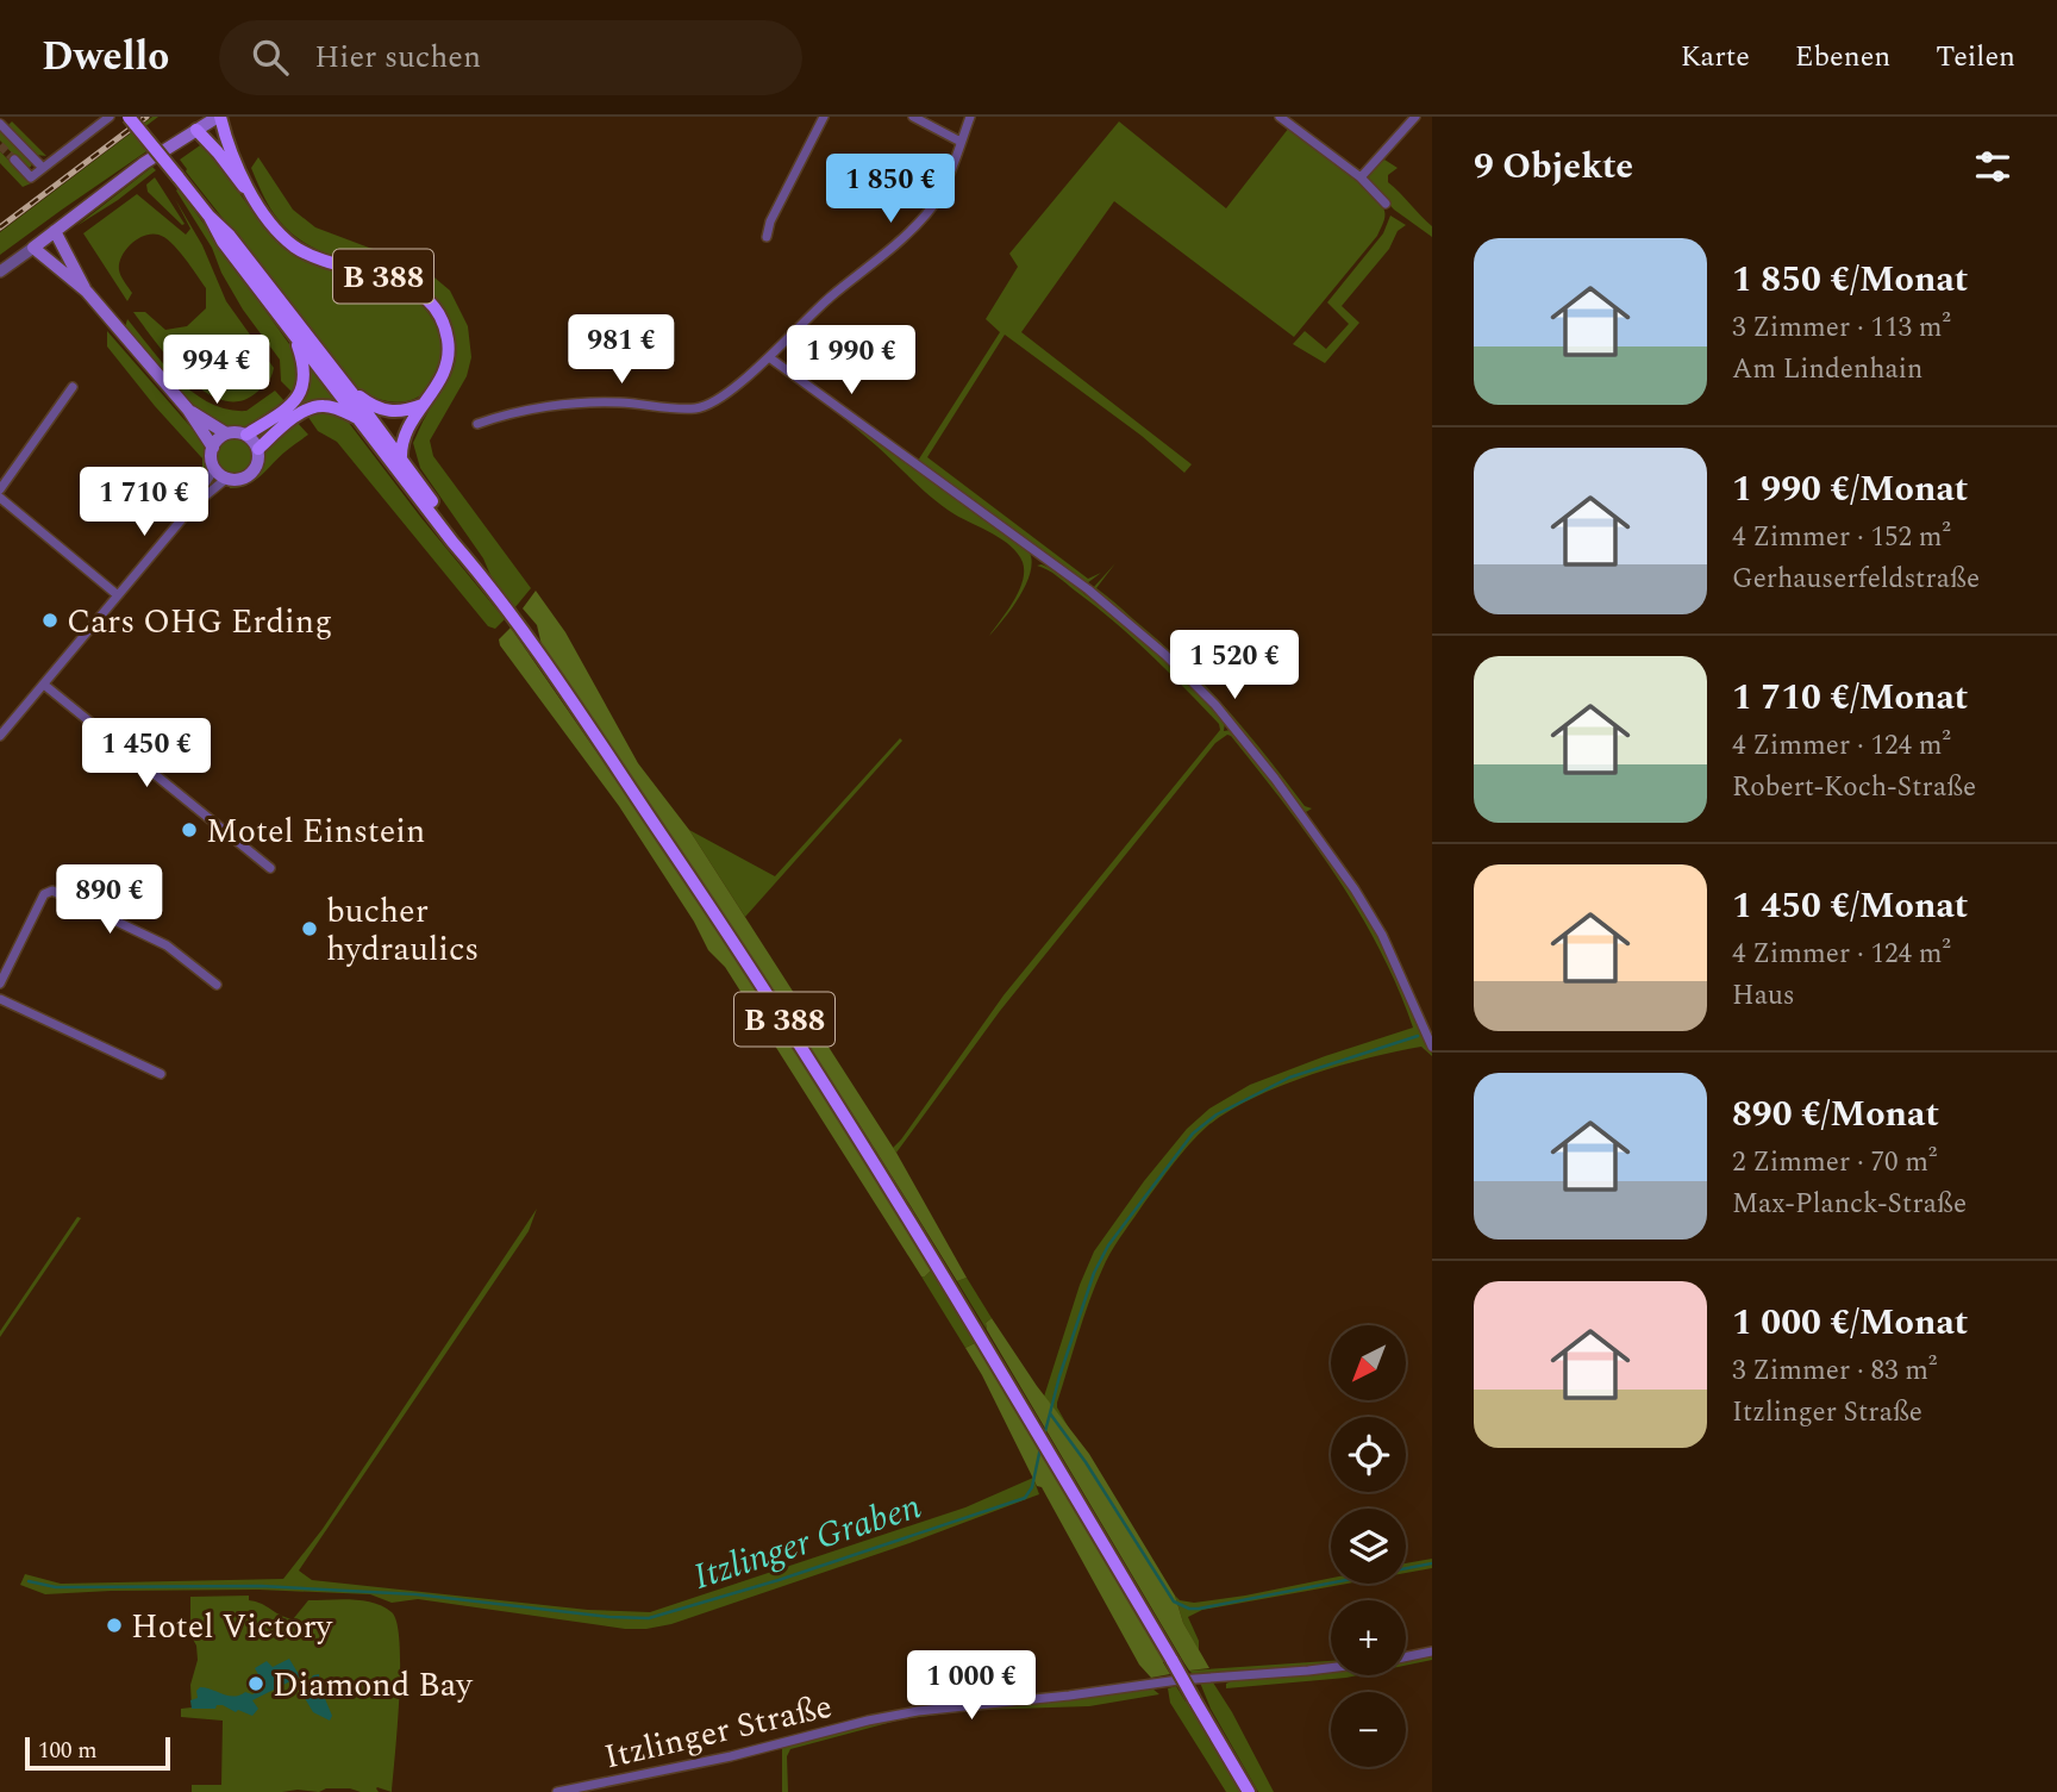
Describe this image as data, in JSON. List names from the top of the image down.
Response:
{
  "streets": {
    "main road": ["B 388"],
    "street": ["Itzlinger Straße"]
  },
  "water": ["Itzlinger Graben"],
  "places": [
    "Cars OHG Erding",
    "Motel Einstein",
    "bucher hydraulics",
    "Hotel Victory",
    "Diamond Bay"
  ],
  "scale_bar": "100 m",
  "north": "bottom left",
  "page": {
    "header": "Dwello",
    "search": "Hier suchen",
    "nav": ["Karte", "Ebenen", "Teilen"],
    "heading": "9 Objekte",
    "price": [
      "1 850 €",
      "981 €",
      "1 990 €",
      "994 €",
      "1 710 €",
      "1 520 €",
      "1 450 €",
      "890 €",
      "1 000 €"
    ],
    "list": [
      {
        "name": "1 850 €/Monat",
        "note": "3 Zimmer · 113 m² · Am Lindenhain"
      },
      {
        "name": "1 990 €/Monat",
        "note": "4 Zimmer · 152 m² · Gerhauserfeldstraße"
      },
      {
        "name": "1 710 €/Monat",
        "note": "4 Zimmer · 124 m² · Robert-Koch-Straße"
      },
      {
        "name": "1 450 €/Monat",
        "note": "4 Zimmer · 124 m² · Haus"
      },
      {
        "name": "890 €/Monat",
        "note": "2 Zimmer · 70 m² · Max-Planck-Straße"
      },
      {
        "name": "1 000 €/Monat",
        "note": "3 Zimmer · 83 m² · Itzlinger Straße"
      }
    ],
    "map_buttons": ["+", "−"],
    "scale": "100 m"
  }
}
